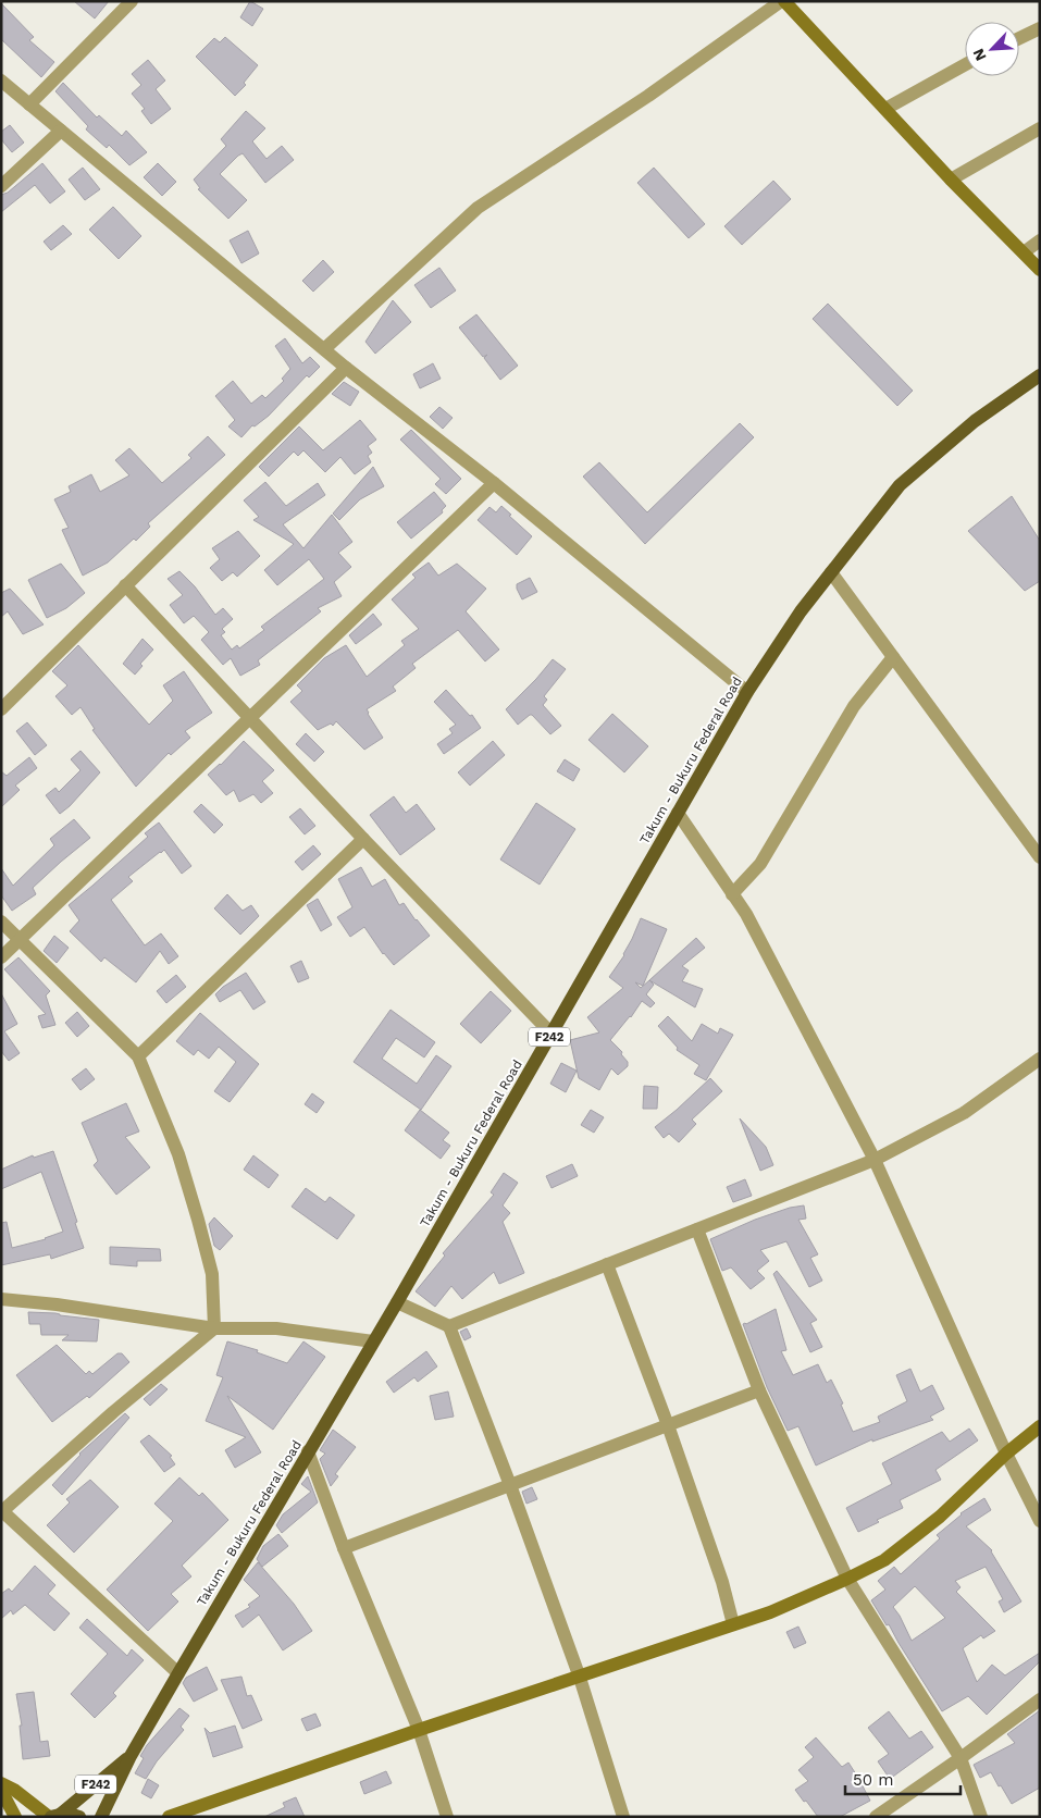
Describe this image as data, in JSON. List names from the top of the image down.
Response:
{
  "streets": {
    "main road": ["Takum - Bukuru Federal Road", "F242"]
  },
  "crossings": [
    ["Takum - Bukuru Federal Road", "F242"]
  ],
  "scale_bar": "50 m",
  "north": "bottom left"
}
